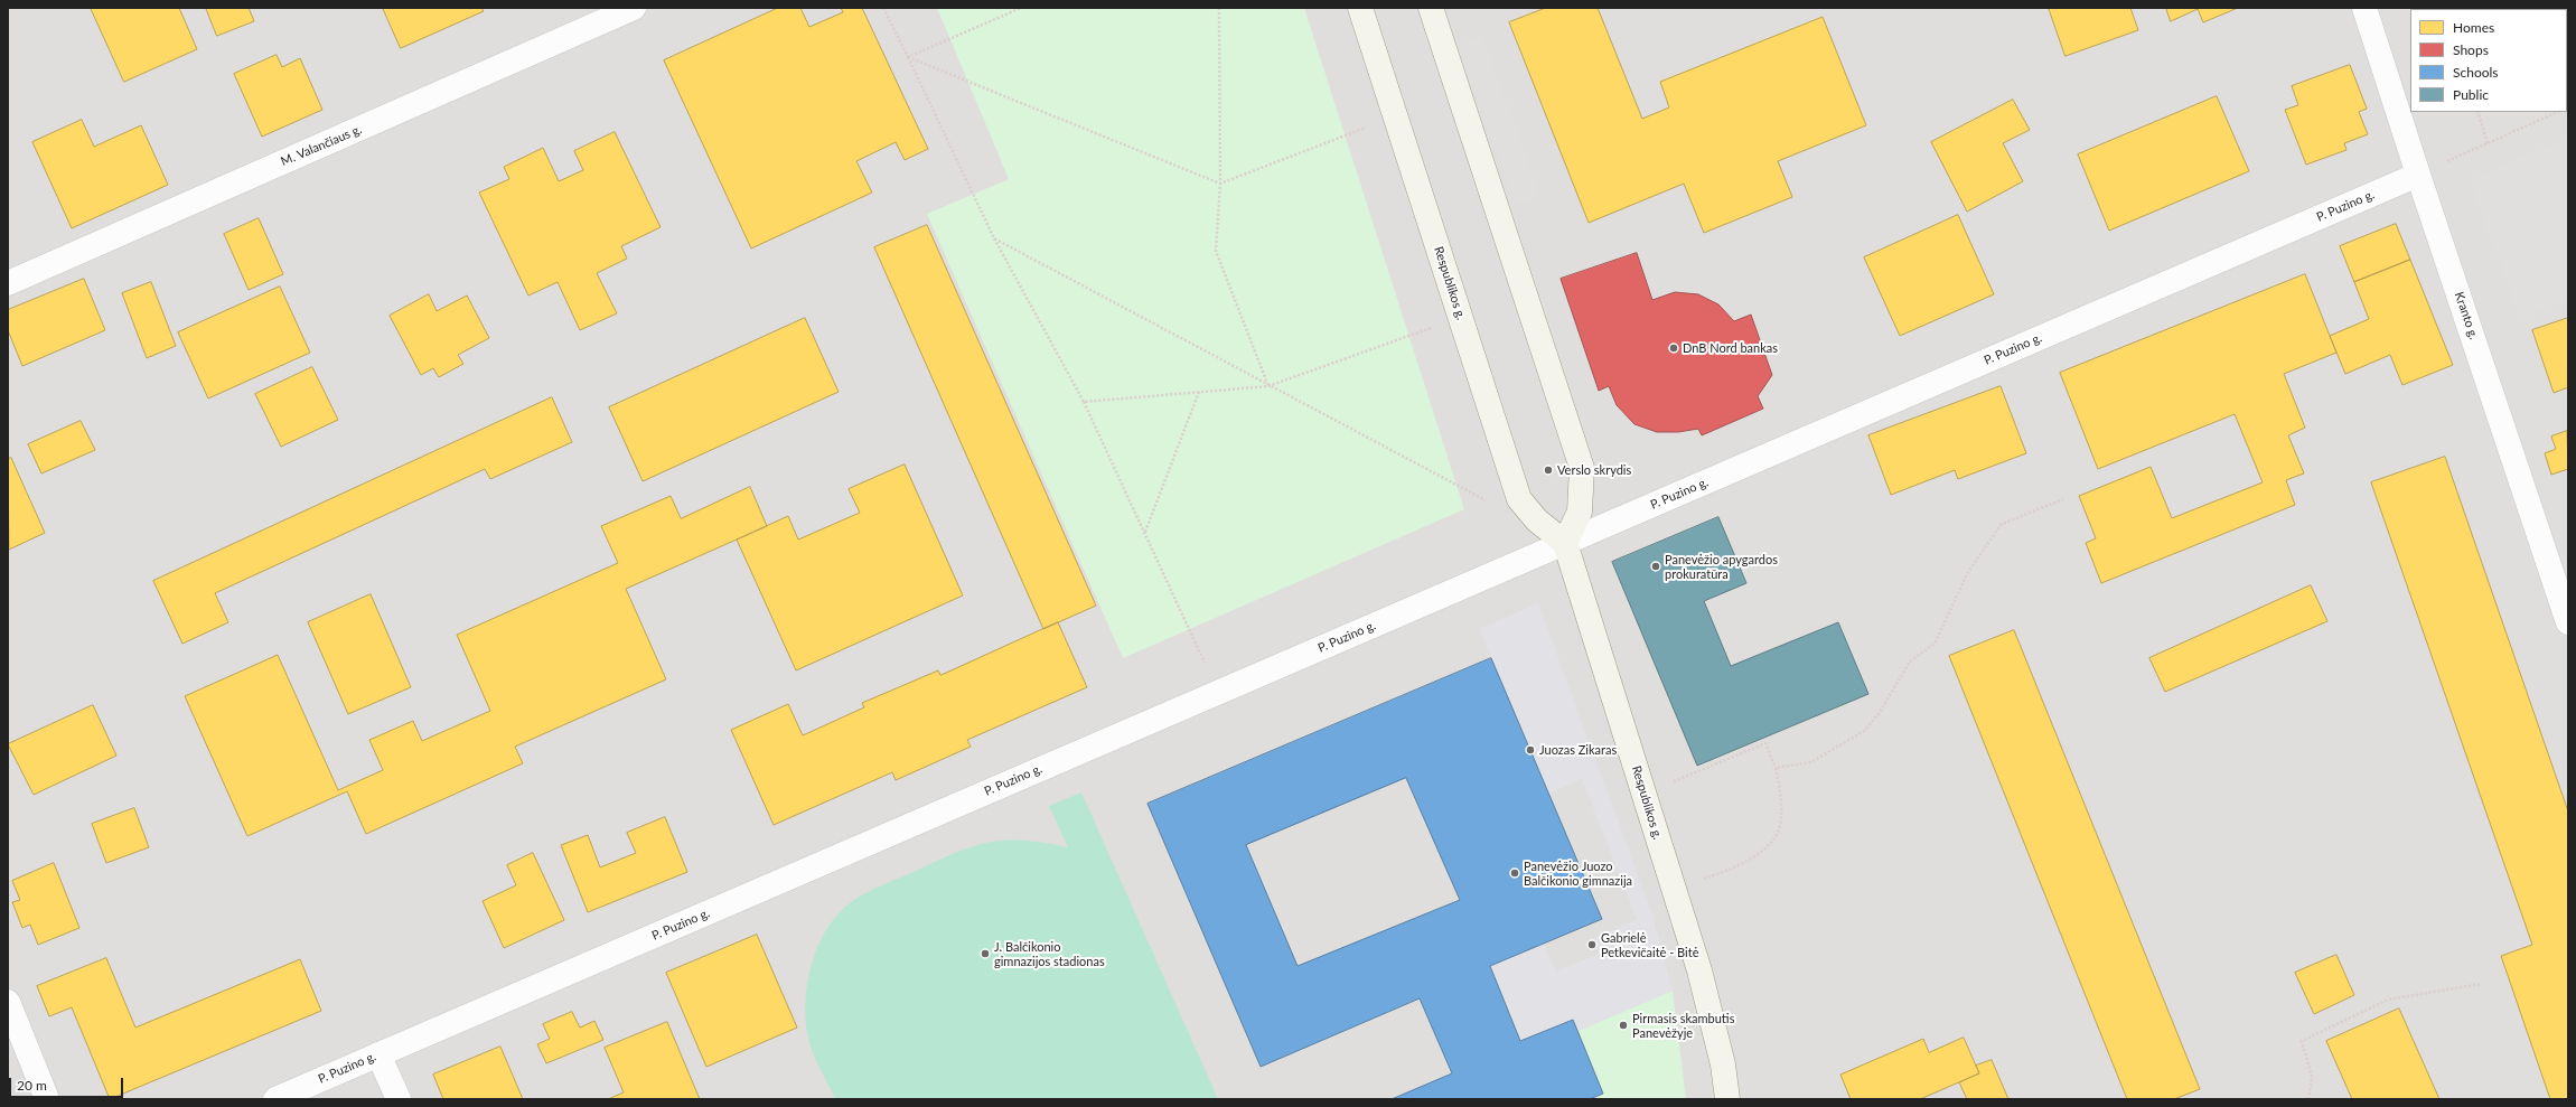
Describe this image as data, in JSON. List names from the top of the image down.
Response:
{
  "streets": {
    "main road": ["Respublikos g."],
    "street": ["M. Valančiaus g.", "P. Puzino g.", "Kranto g."]
  },
  "crossings": [
    ["P. Puzino g.", "Respublikos g."],
    ["P. Puzino g.", "Kranto g."]
  ],
  "places": [
    "DnB Nord bankas",
    "Verslo skrydis",
    "Panevėžio apygardos prokuratūra",
    "Juozas Zikaras",
    "Panevėžio Juozo Balčikonio gimnazija",
    "Gabrielė Petkevičaitė - Bitė",
    "J. Balčikonio gimnazijos stadionas",
    "Pirmasis skambutis Panevėžyje"
  ],
  "legend": [
    "Homes",
    "Shops",
    "Schools",
    "Public"
  ],
  "scale_bar": "20 m"
}
